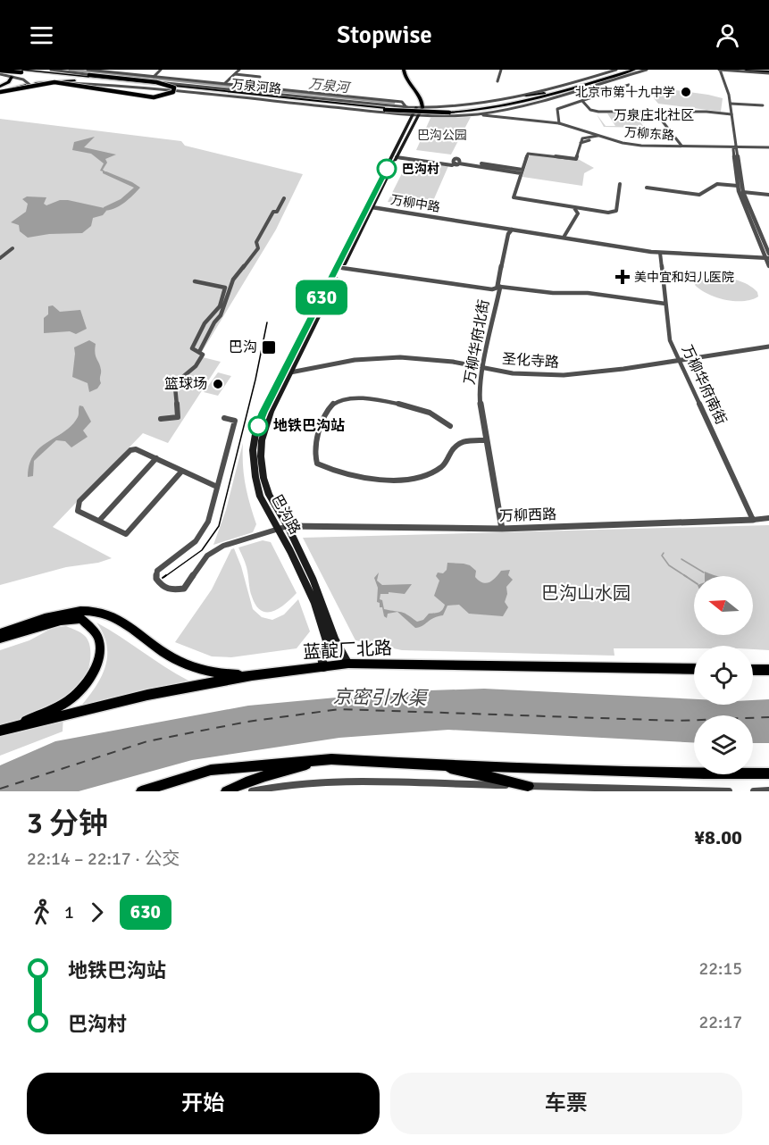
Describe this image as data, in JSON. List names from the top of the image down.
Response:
{
  "streets": {
    "main road": ["万泉河路", "巴沟路", "蓝靛厂北路"],
    "street": [
      "万柳东路",
      "万柳中路",
      "万柳华府北街",
      "圣化寺路",
      "万柳华府南街",
      "万柳西路"
    ]
  },
  "crossings": [
    ["万泉河路", "巴沟路"],
    ["万柳中路", "万柳华府北街"],
    ["万柳中路", "万柳华府南街"],
    ["万柳中路", "巴沟路"],
    ["万柳华府北街", "圣化寺路"],
    ["万柳华府北街", "万柳西路"],
    ["圣化寺路", "万柳华府南街"],
    ["圣化寺路", "巴沟路"],
    ["万柳华府南街", "万柳西路"],
    ["巴沟路", "万柳西路"],
    ["巴沟路", "蓝靛厂北路"]
  ],
  "districts": ["万泉庄北社区"],
  "water": ["万泉河", "京密引水渠"],
  "parks": ["巴沟公园", "巴沟山水园"],
  "places": {
    "other": [
      "北京市第十九中学",
      "巴沟村",
      "篮球场",
      "地铁巴沟站"
    ],
    "health": ["美中宜和妇儿医院"],
    "transit": ["巴沟"]
  },
  "lines": ["bus line 630"],
  "north": "left",
  "page": {
    "header": "Stopwise",
    "on_map": "630",
    "heading": ["3 分钟", "22:14 – 22:17 · 公交", "¥8.00"],
    "legs": ["1", "630"],
    "list": [
      {
        "name": "地铁巴沟站",
        "value": "22:15"
      },
      {
        "name": "巴沟村",
        "value": "22:17"
      }
    ],
    "buttons": ["开始", "车票"]
  }
}
